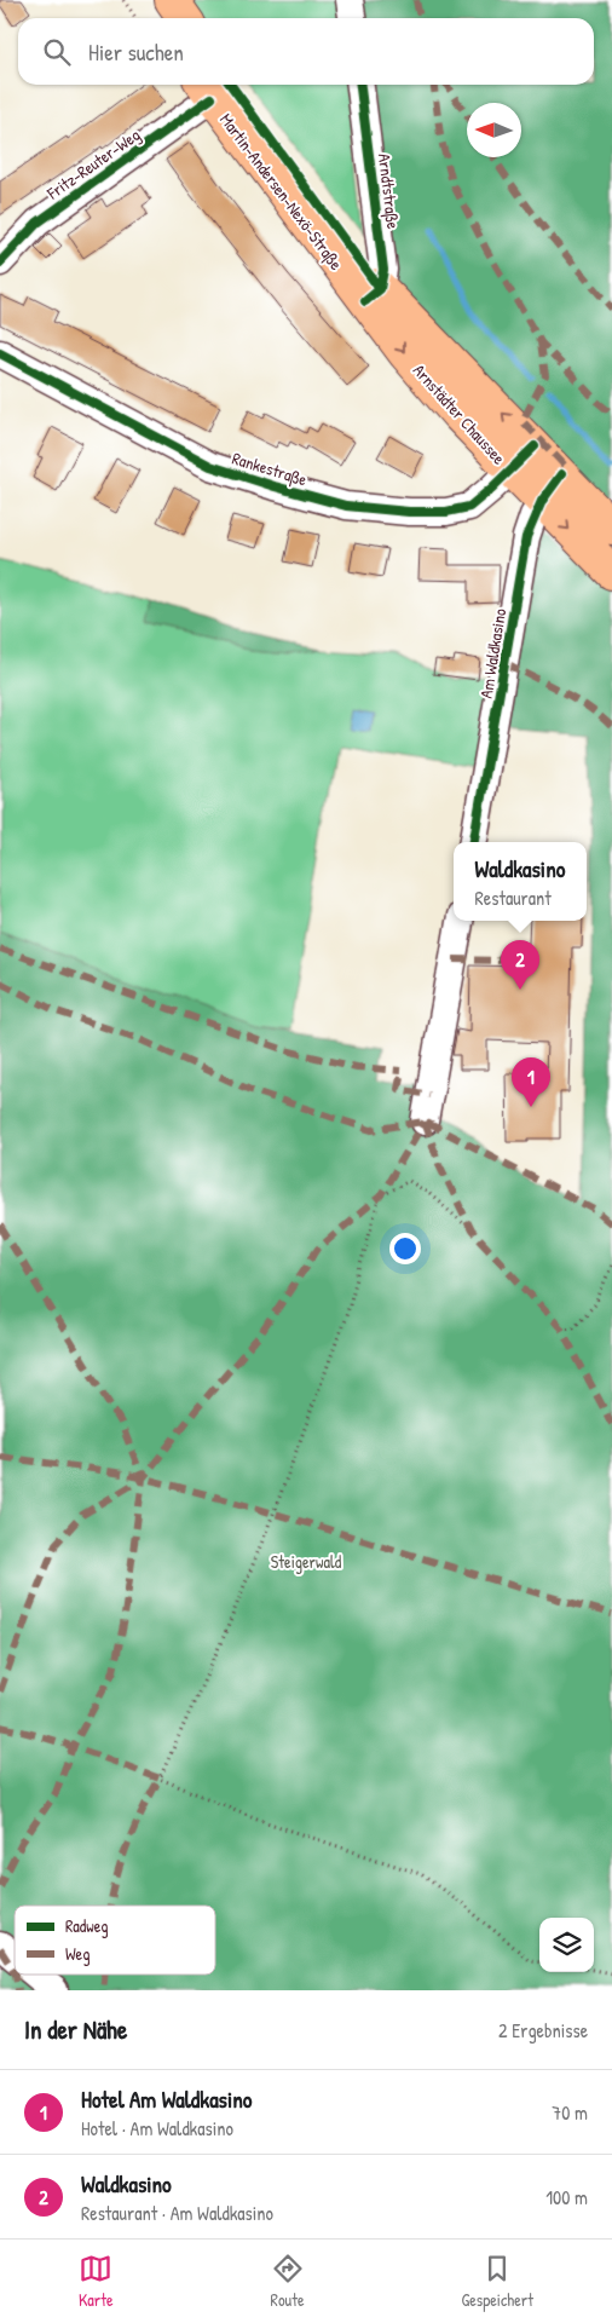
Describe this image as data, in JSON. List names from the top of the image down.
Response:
{
  "streets": {
    "main road": ["Martin-Andersen-Nexö-Straße", "Arnstädter Chaussee"],
    "street": [
      "Fritz-Reuter-Weg",
      "Arndtstraße",
      "Rankestraße",
      "Am Waldkasino"
    ]
  },
  "crossings": [
    ["Fritz-Reuter-Weg", "Martin-Andersen-Nexö-Straße"],
    ["Martin-Andersen-Nexö-Straße", "Arndtstraße"],
    ["Martin-Andersen-Nexö-Straße", "Arnstädter Chaussee"],
    ["Arndtstraße", "Arnstädter Chaussee"],
    ["Arnstädter Chaussee", "Rankestraße"],
    ["Arnstädter Chaussee", "Am Waldkasino"]
  ],
  "parks": ["Steigerwald"],
  "legend": ["Radweg", "Weg"],
  "north": "left",
  "page": {
    "search": "Hier suchen",
    "popup": ["Waldkasino", "Restaurant"],
    "pins": ["2", "1"],
    "heading": ["In der Nähe", "2 Ergebnisse"],
    "list": [
      {
        "mark": "1",
        "name": "Hotel Am Waldkasino",
        "note": "Hotel · Am Waldkasino",
        "value": "70 m"
      },
      {
        "mark": "2",
        "name": "Waldkasino",
        "note": "Restaurant · Am Waldkasino",
        "value": "100 m"
      }
    ],
    "nav": ["Karte", "Route", "Gespeichert"]
  }
}
